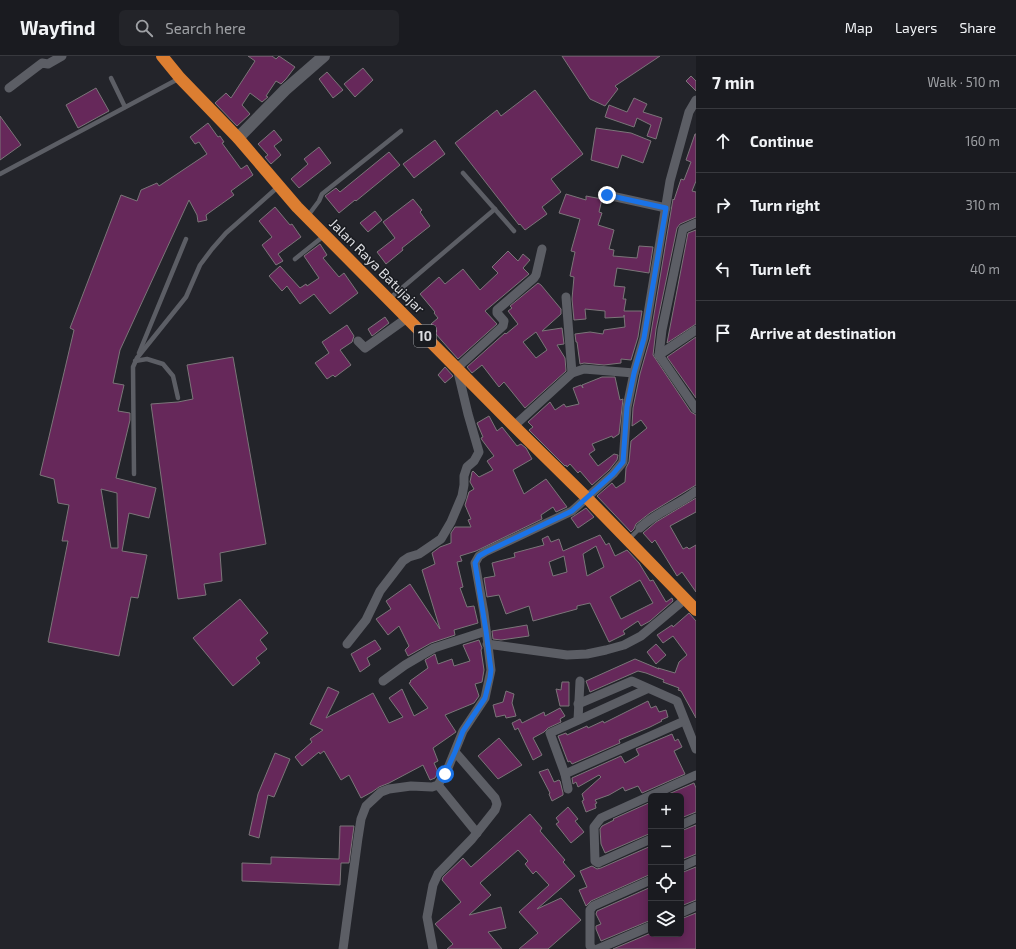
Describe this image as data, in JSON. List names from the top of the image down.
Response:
{
  "streets": {
    "highway": ["Jalan Raya Batujajar", "10"]
  },
  "page": {
    "header": "Wayfind",
    "search": "Search here",
    "nav": ["Map", "Layers", "Share"],
    "heading": ["7 min", "Walk · 510 m"],
    "list": [
      ["Continue", "160 m"],
      ["Turn right", "310 m"],
      ["Turn left", "40 m"],
      "Arrive at destination"
    ],
    "map_buttons": ["+", "−"]
  }
}
